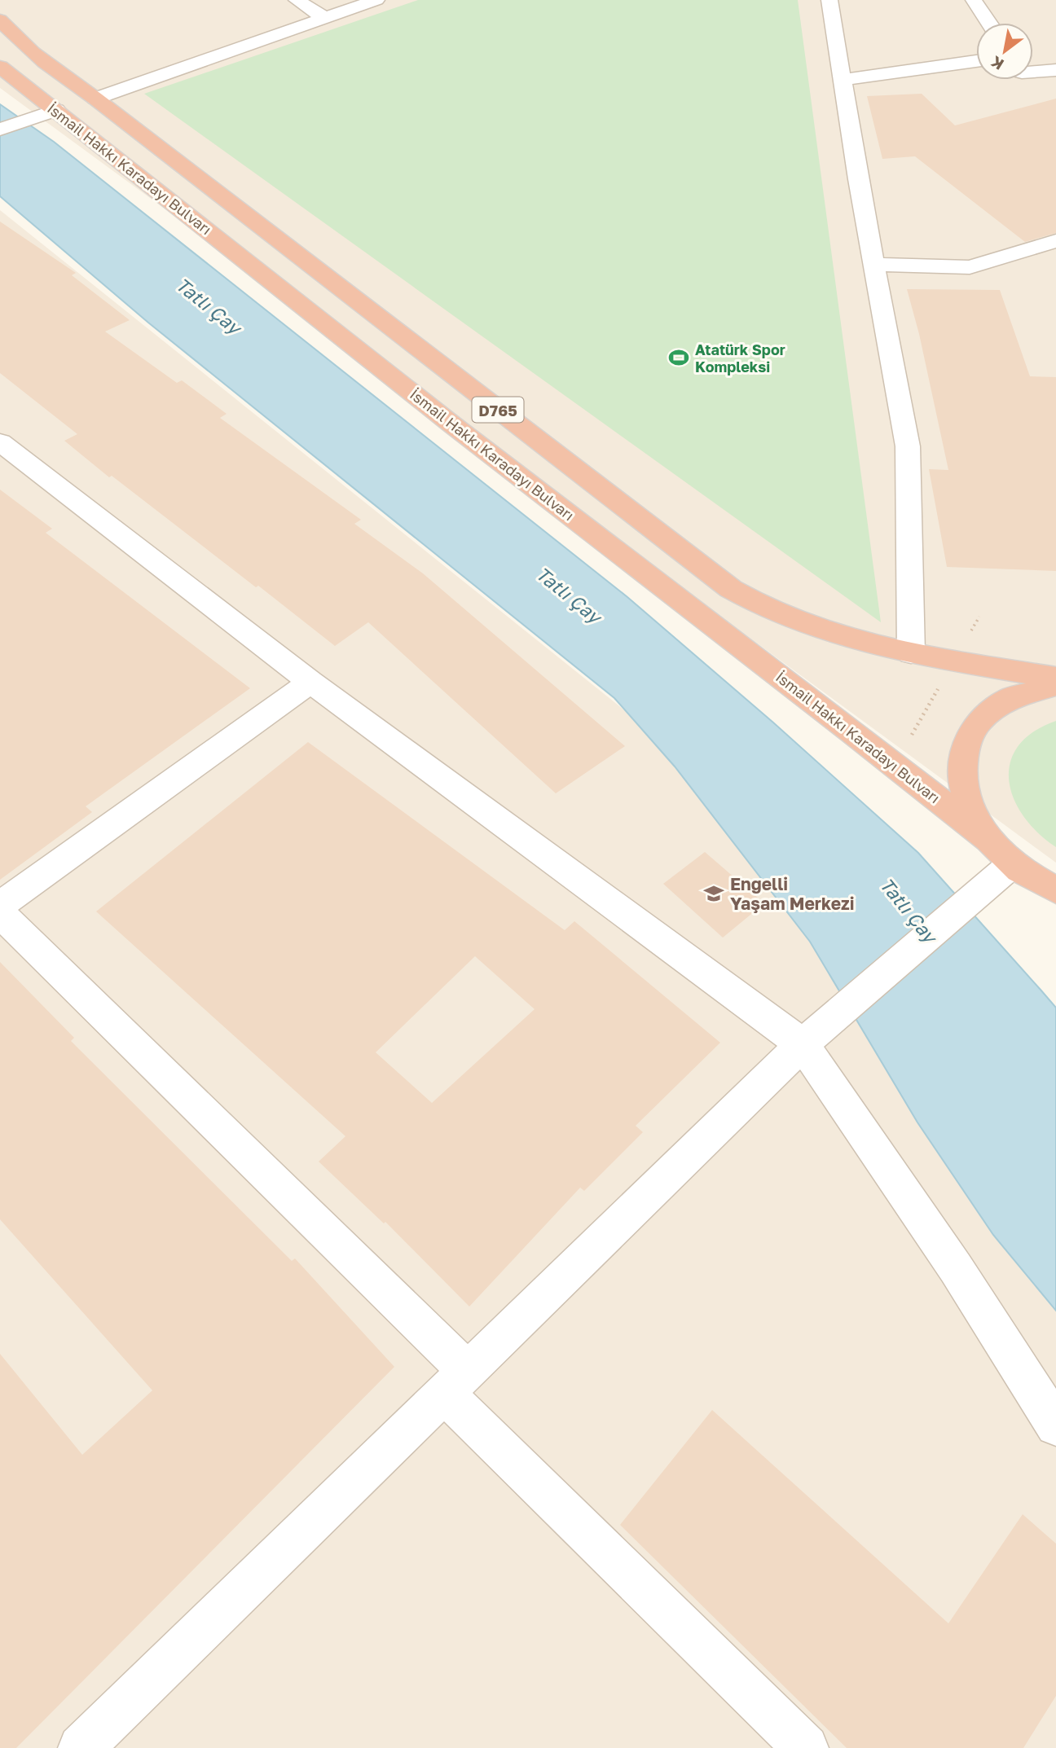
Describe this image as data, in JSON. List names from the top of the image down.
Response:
{
  "streets": {
    "highway": ["İsmail Hakkı Karadayı Bulvarı", "D765"]
  },
  "water": ["Tatlı Çay"],
  "places": {
    "sports": ["Atatürk Spor Kompleksi"],
    "school or university": ["Engelli Yaşam Merkezi"]
  },
  "north": "bottom left"
}
